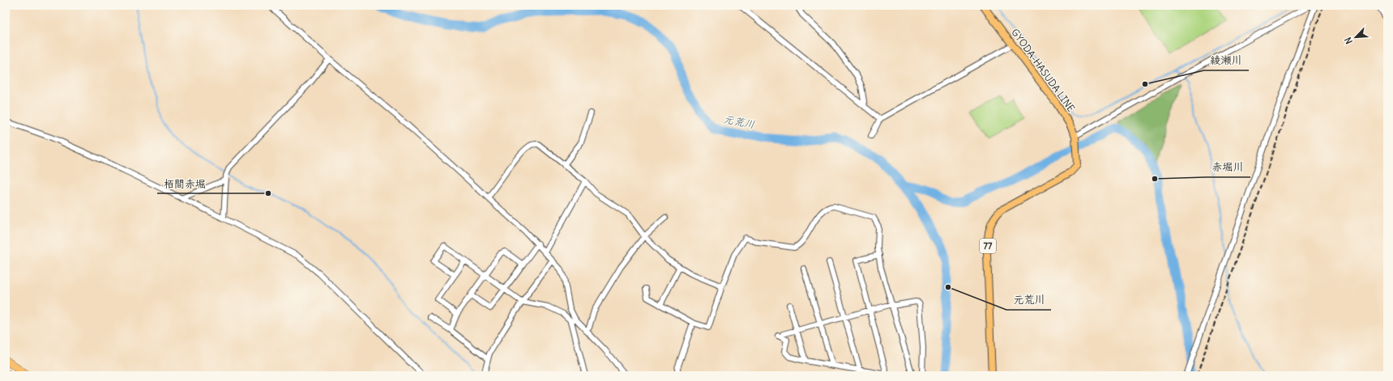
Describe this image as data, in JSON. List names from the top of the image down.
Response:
{
  "streets": {
    "main road": ["GYODA-HASUDA LINE", "77"]
  },
  "water": ["元荒川"],
  "places": [
    "綾瀬川",
    "赤堀川",
    "栢間赤堀",
    "元荒川"
  ],
  "north": "bottom left"
}
